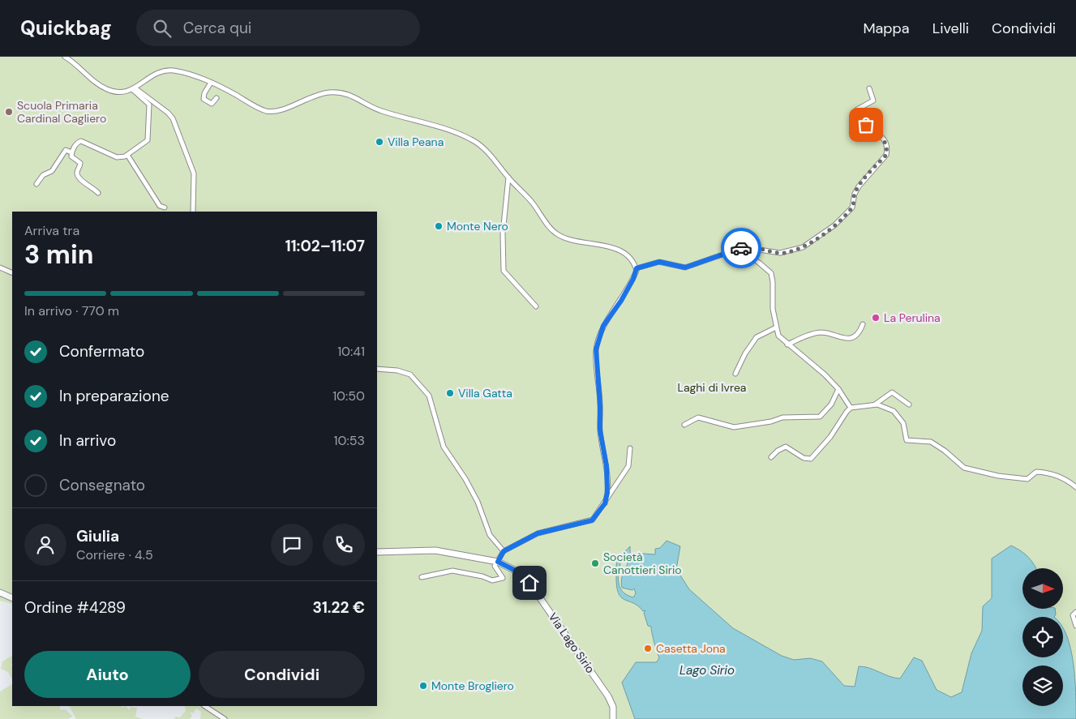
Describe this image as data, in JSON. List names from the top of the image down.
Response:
{
  "streets": {
    "main road": ["Via Lago Sirio"]
  },
  "water": ["Lago Sirio"],
  "parks": ["Laghi di Ivrea"],
  "places": [
    "Scuola Primaria Cardinal Cagliero",
    "Villa Peana",
    "Monte Nero",
    "La Perulina",
    "Villa Gatta",
    "Società Canottieri Sirio",
    "Casetta Jona",
    "Monte Brogliero"
  ],
  "north": "right",
  "page": {
    "header": "Quickbag",
    "search": "Cerca qui",
    "nav": ["Mappa", "Livelli", "Condividi"],
    "heading": ["3 min", "Arriva tra", "11:02–11:07"],
    "panel": [
      "Giulia",
      "Corriere · 4.5",
      "Ordine #4289",
      "31.22 €"
    ],
    "bar": "In arrivo · 770 m",
    "list": [
      ["Confermato", "10:41"],
      ["In preparazione", "10:50"],
      ["In arrivo", "10:53"],
      "Consegnato"
    ],
    "buttons": ["Aiuto", "Condividi"]
  }
}
